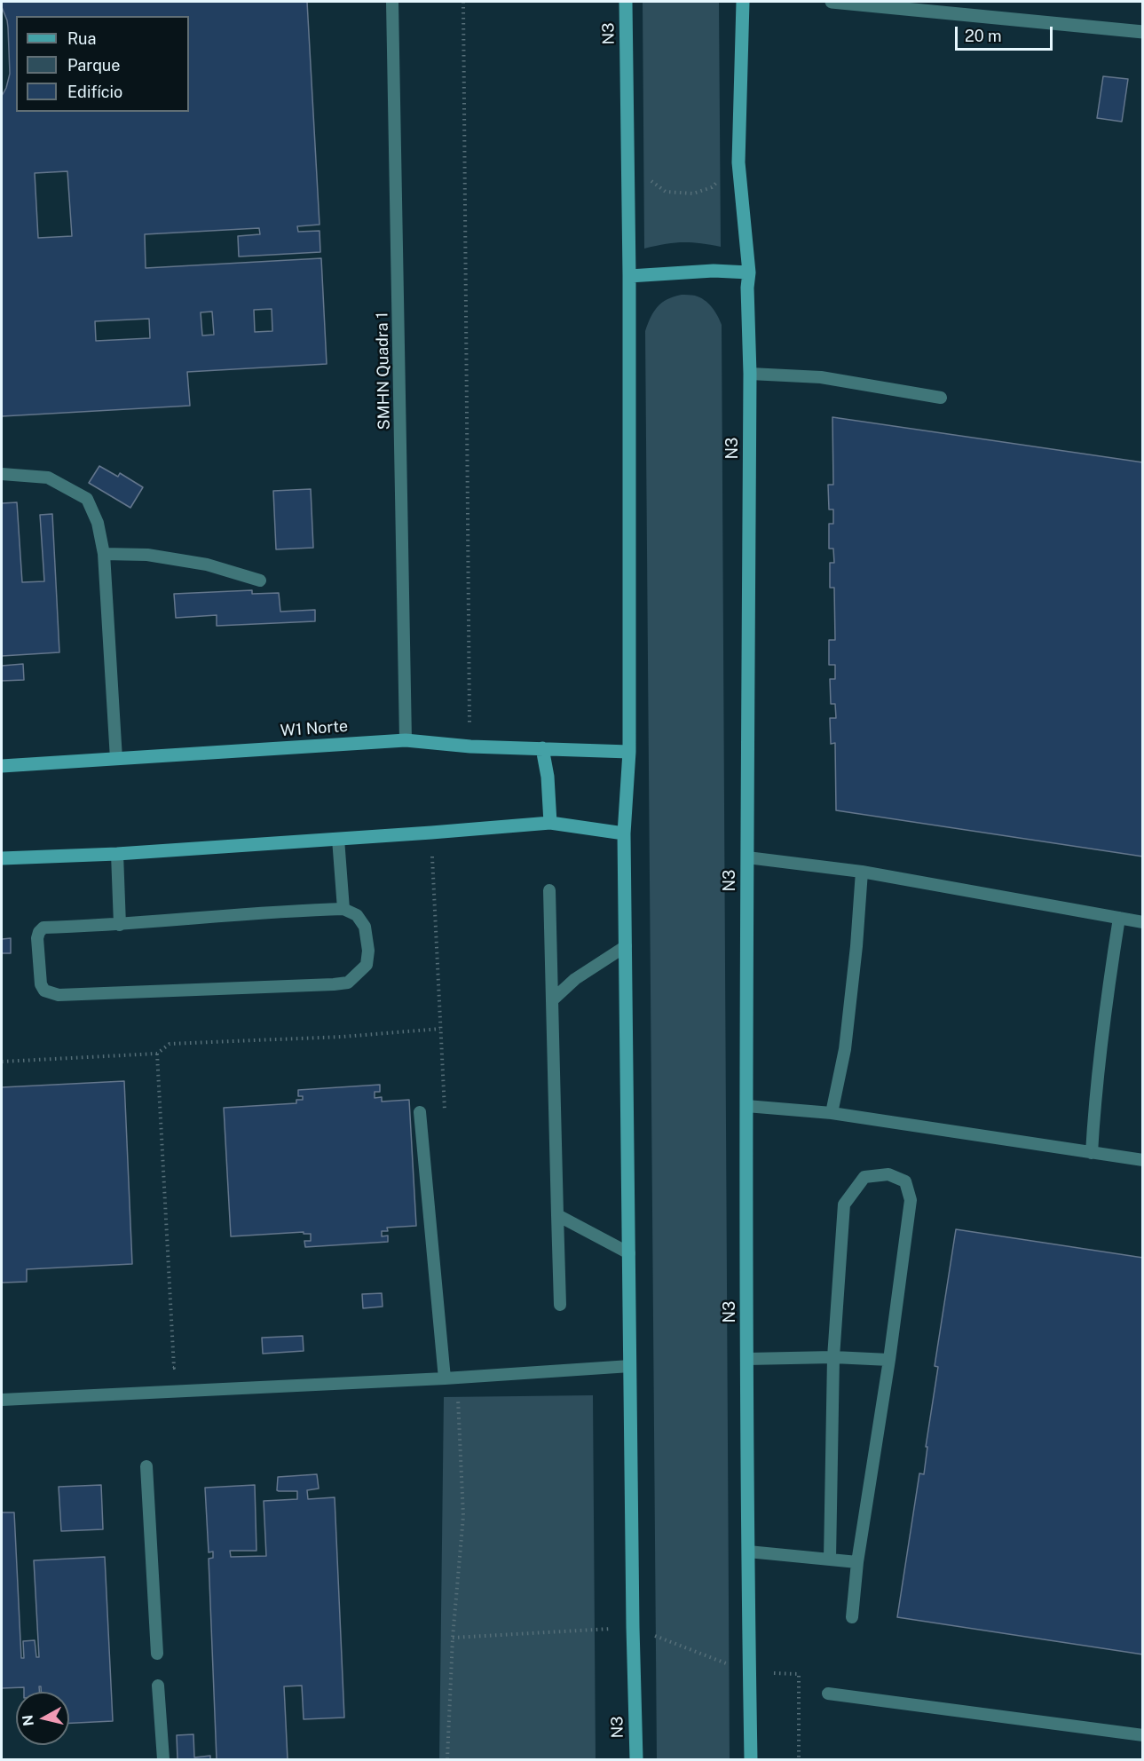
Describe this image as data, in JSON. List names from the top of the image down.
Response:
{
  "streets": {
    "main road": ["N3", "W1 Norte"],
    "lane": ["SMHN Quadra 1"]
  },
  "crossings": [
    ["N3", "W1 Norte"],
    ["SMHN Quadra 1", "W1 Norte"]
  ],
  "legend": ["Rua", "Parque", "Edifício"],
  "scale_bar": "20 m",
  "north": "left"
}
